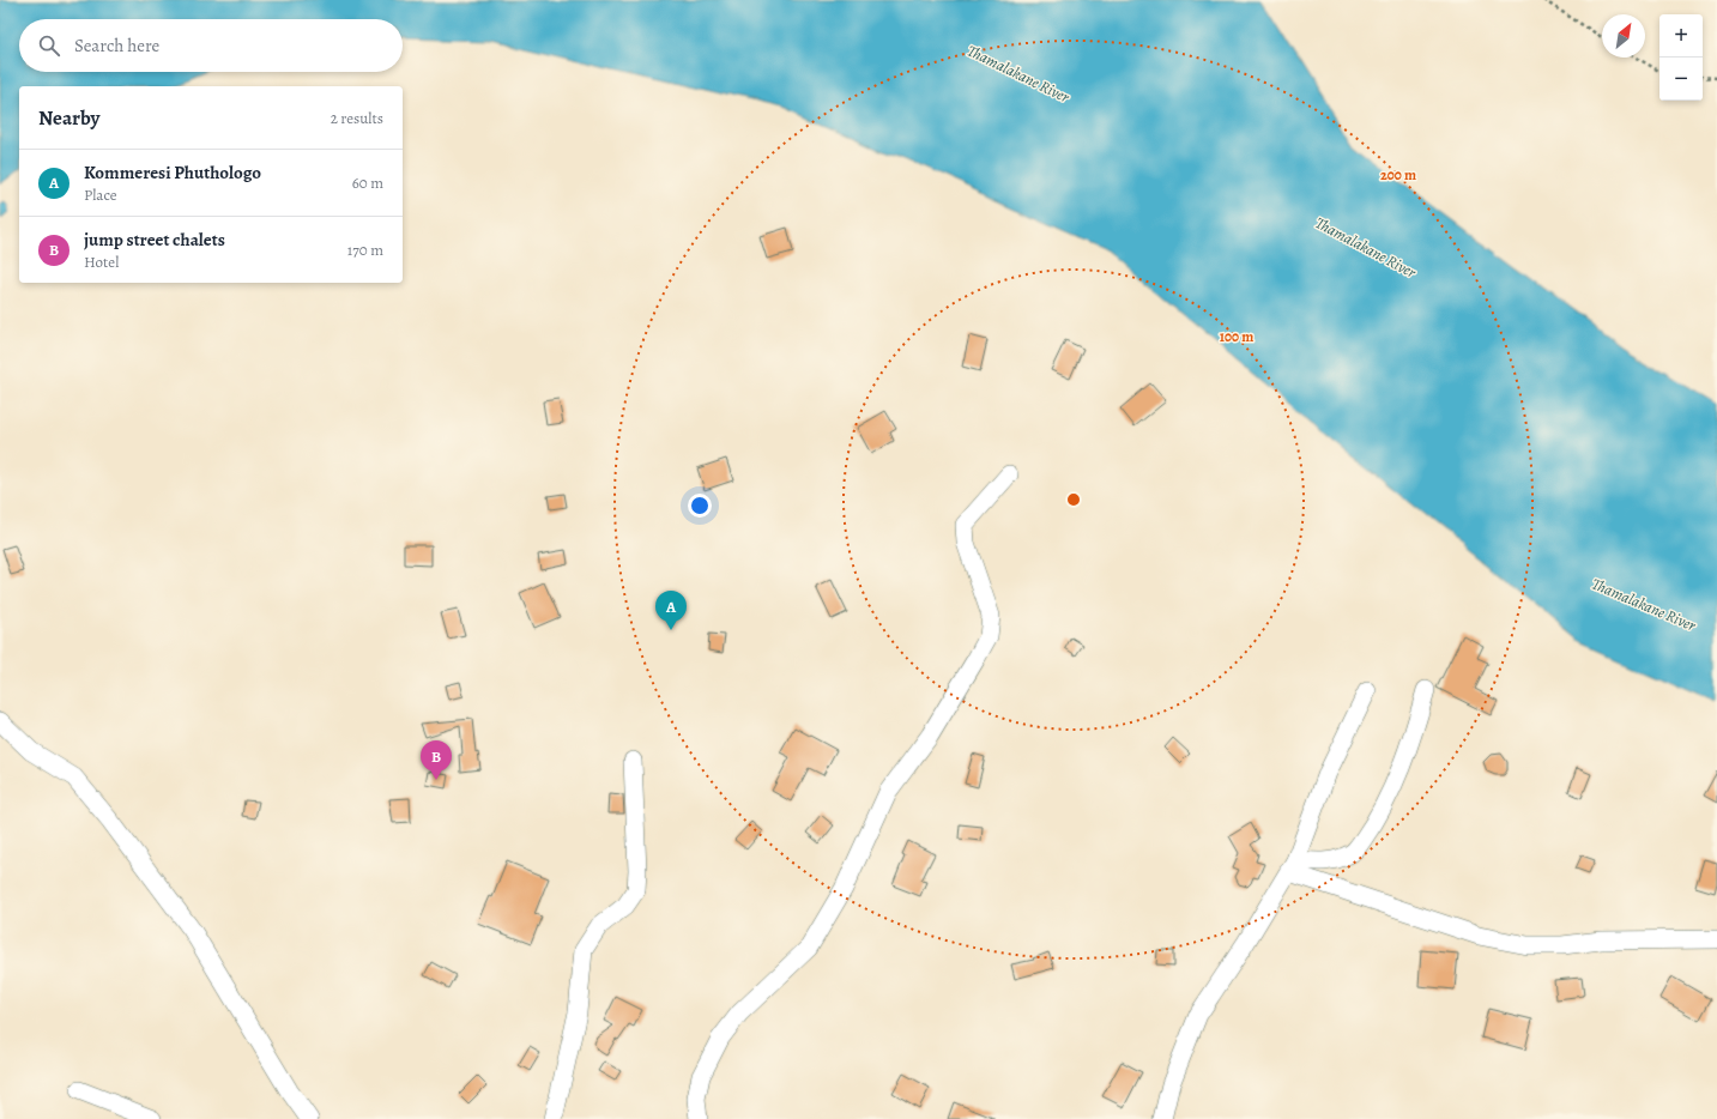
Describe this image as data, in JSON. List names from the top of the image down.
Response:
{
  "water": ["Thamalakane River"],
  "north": "top right",
  "page": {
    "map_buttons": ["+", "−"],
    "search": "Search here",
    "heading": ["Nearby", "2 results"],
    "list": [
      {
        "mark": "A",
        "name": "Kommeresi Phuthologo",
        "note": "Place",
        "value": "60 m"
      },
      {
        "mark": "B",
        "name": "jump street chalets",
        "note": "Hotel",
        "value": "170 m"
      }
    ],
    "pins": ["A", "B"]
  },
  "rings": ["200 m", "100 m"]
}
